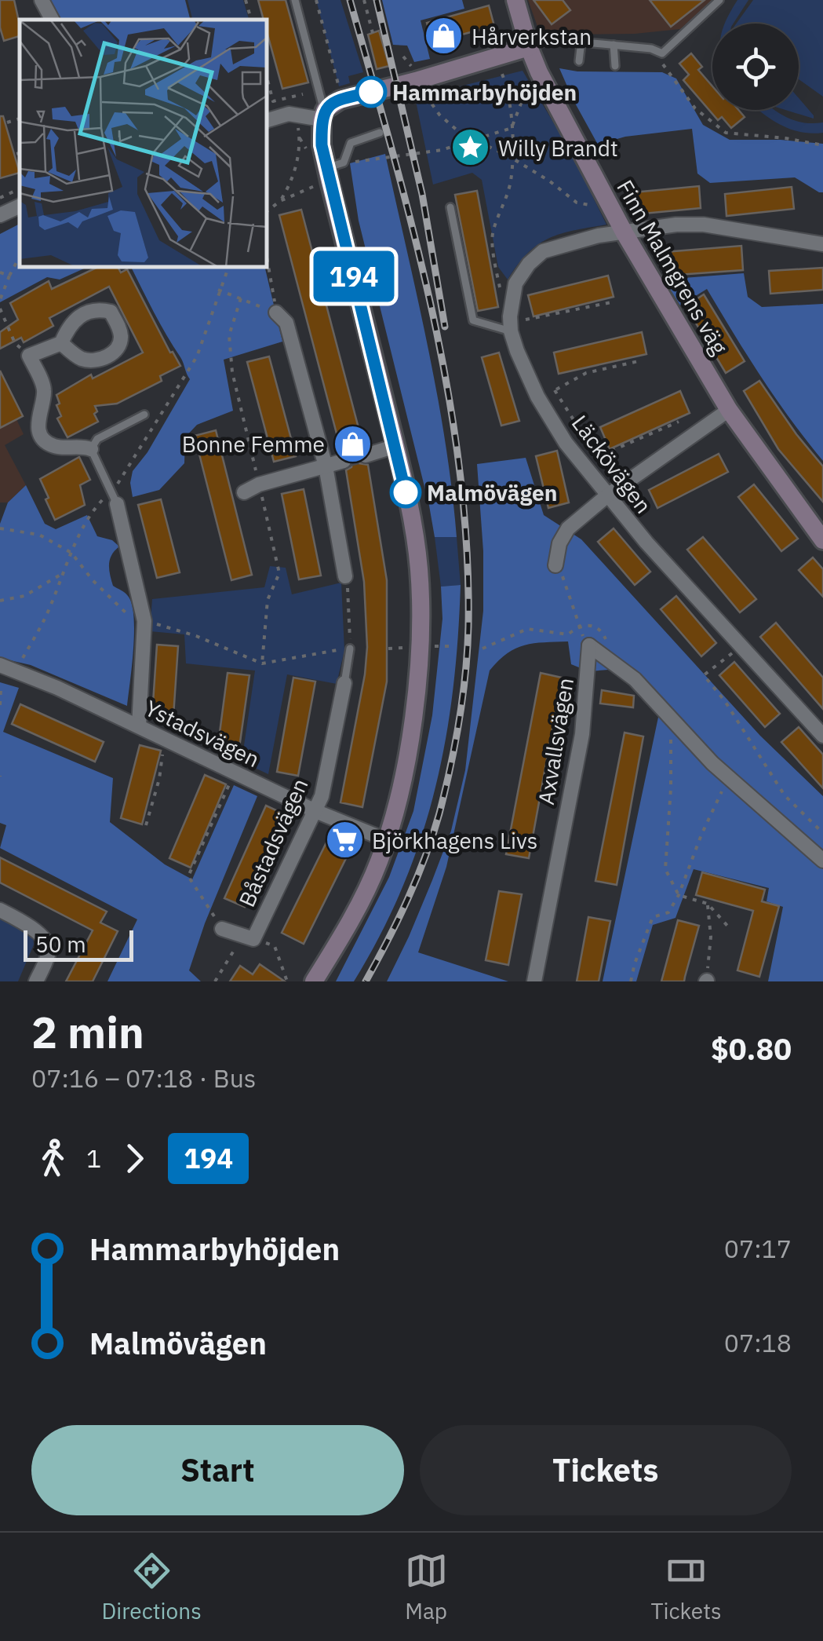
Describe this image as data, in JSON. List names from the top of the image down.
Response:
{
  "streets": {
    "street": [
      "Finn Malmgrens väg",
      "Läckövägen",
      "Ystadsvägen",
      "Axvallsvägen",
      "Båstadsvägen"
    ]
  },
  "crossings": [
    ["Finn Malmgrens väg", "Läckövägen"],
    ["Ystadsvägen", "Båstadsvägen"]
  ],
  "places": {
    "shop": ["Hårverkstan", "Bonne Femme"],
    "other": ["Hammarbyhöjden", "Malmövägen"],
    "place": ["Willy Brandt"],
    "supermarket": ["Björkhagens Livs"]
  },
  "lines": ["bus line 194"],
  "scale_bar": "50 m",
  "page": {
    "on_map": "194",
    "scale": "50 m",
    "heading": ["2 min", "07:16 – 07:18 · Bus", "$0.80"],
    "legs": ["1", "194"],
    "list": [
      {
        "name": "Hammarbyhöjden",
        "value": "07:17"
      },
      {
        "name": "Malmövägen",
        "value": "07:18"
      }
    ],
    "buttons": ["Start", "Tickets"],
    "tabs": ["Directions", "Map", "Tickets"]
  }
}
